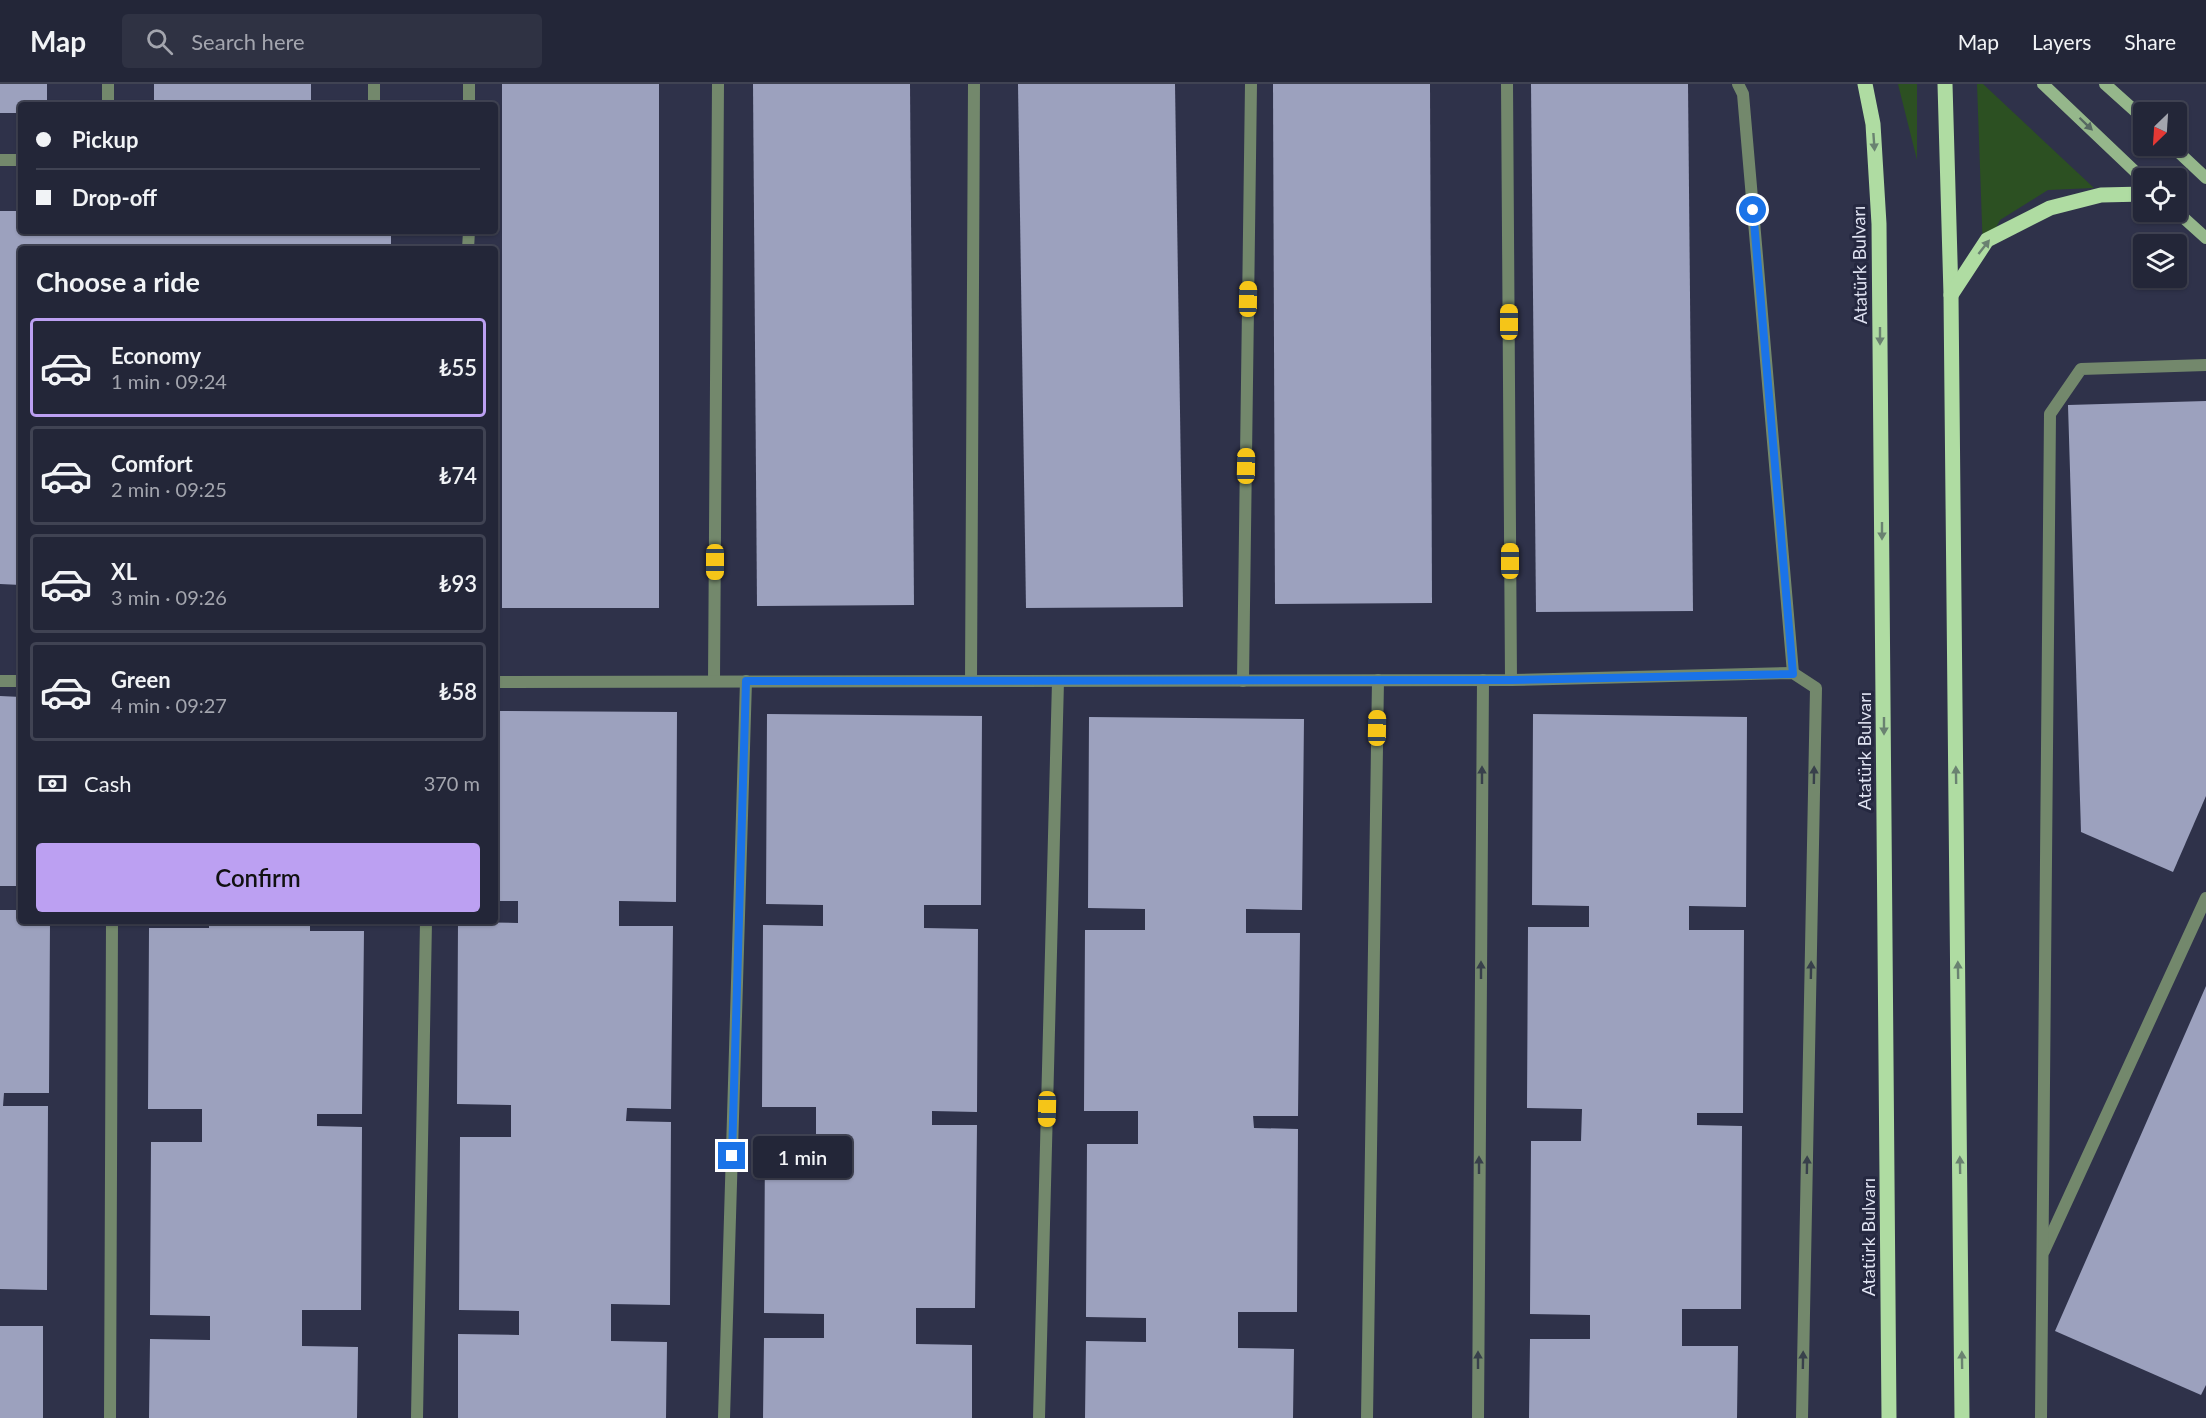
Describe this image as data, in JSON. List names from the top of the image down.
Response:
{
  "streets": {
    "main road": ["Atatürk Bulvarı"]
  },
  "north": "bottom left",
  "page": {
    "header": "Map",
    "search": "Search here",
    "nav": ["Map", "Layers", "Share"],
    "banner": ["Pickup", "Drop-off"],
    "heading": "Choose a ride",
    "list": [
      {
        "name": "Economy",
        "note": "1 min · 09:24",
        "value": "₺55"
      },
      {
        "name": "Comfort",
        "note": "2 min · 09:25",
        "value": "₺74"
      },
      {
        "name": "XL",
        "note": "3 min · 09:26",
        "value": "₺93"
      },
      {
        "name": "Green",
        "note": "4 min · 09:27",
        "value": "₺58"
      }
    ],
    "pay": ["Cash", "370 m"],
    "buttons": "Confirm",
    "bubble": "1 min"
  }
}
